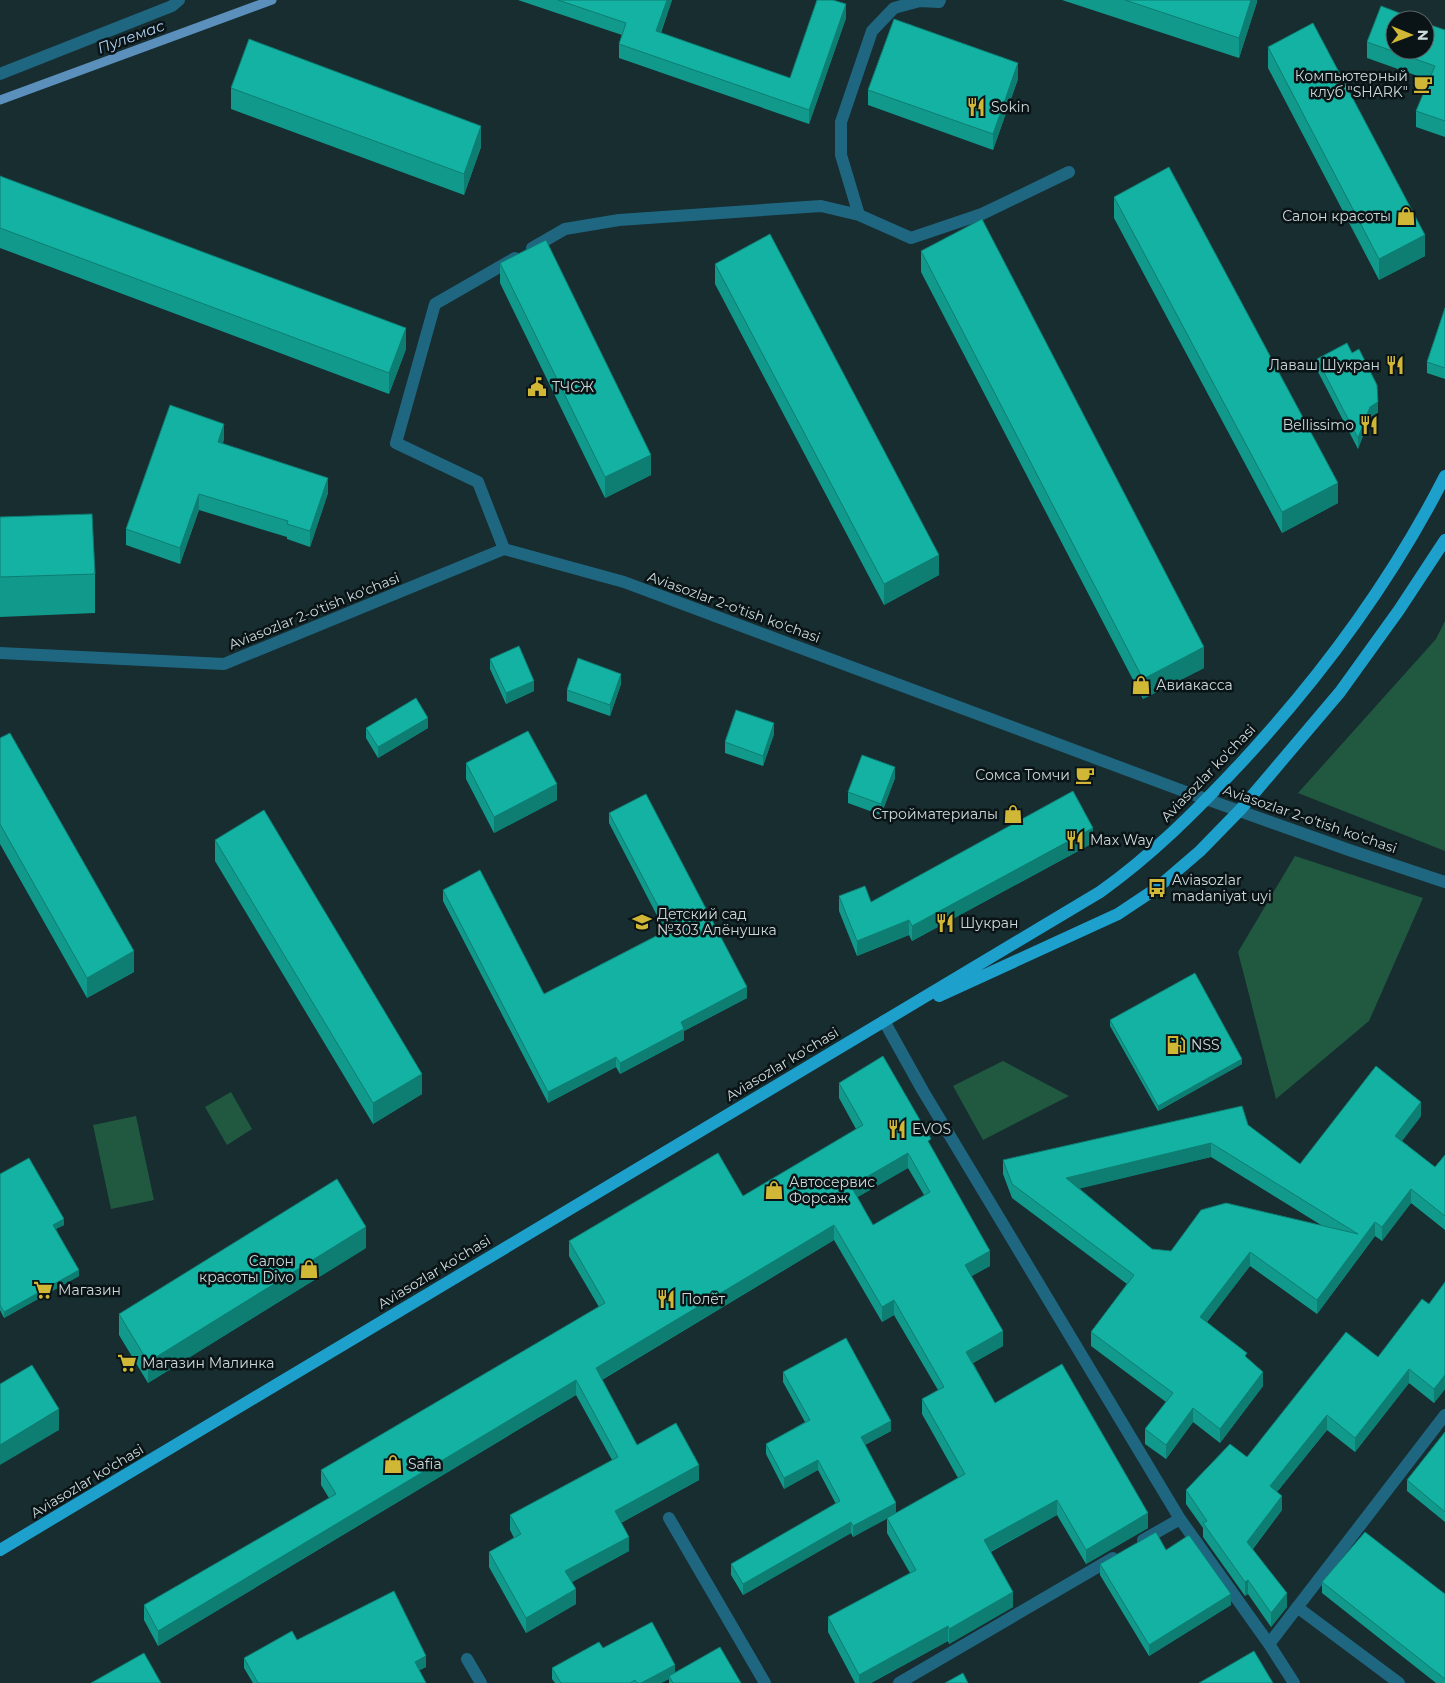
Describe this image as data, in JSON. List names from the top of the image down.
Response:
{
  "streets": {
    "main road": ["Aviasozlar ko'chasi"],
    "street": ["Aviasozlar 2-o'tish ko'chasi"]
  },
  "crossings": [
    ["Aviasozlar 2-o'tish ko'chasi", "Aviasozlar ko'chasi"]
  ],
  "water": ["Пулемас"],
  "places": {
    "cafe": ["Компьютерный клуб \"SHARK\"", "Сомса Томчи"],
    "restaurant": [
      "Sokin",
      "Лаваш Шукран",
      "Bellissimo",
      "Max Way",
      "Шукран",
      "EVOS",
      "Полёт"
    ],
    "shop": [
      "Салон красоты",
      "Авиакасса",
      "Стройматериалы",
      "Автосервис Форсаж",
      "Салон красоты Divo",
      "Safia"
    ],
    "public building": ["ТЧСЖ"],
    "bus stop": ["Aviasozlar madaniyat uyi"],
    "school or university": ["Детский сад №303 Алёнушка"],
    "fuel station": ["NSS"],
    "supermarket": ["Магазин", "Магазин Малинка"]
  },
  "north": "right"
}
